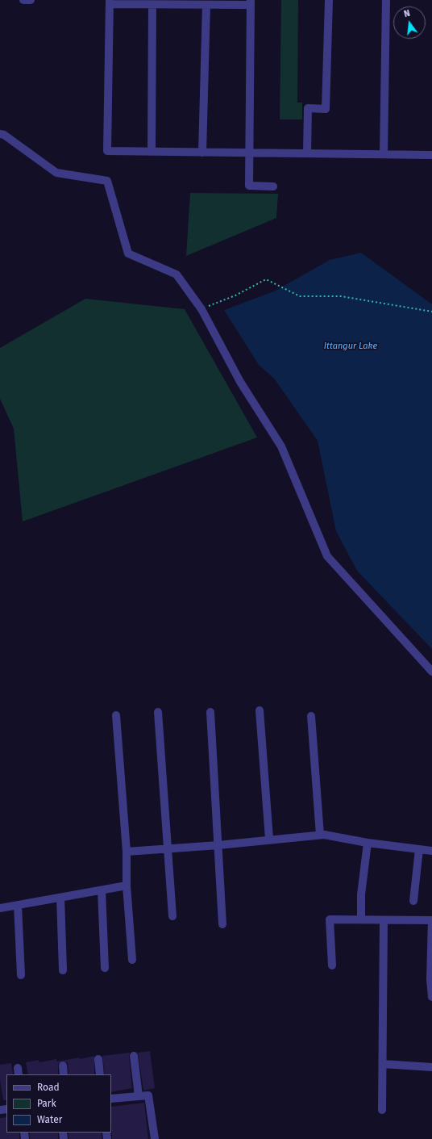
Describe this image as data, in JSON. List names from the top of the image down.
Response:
{
  "water": ["Ittangur Lake"],
  "legend": ["Road", "Park", "Water"],
  "north": "top"
}
